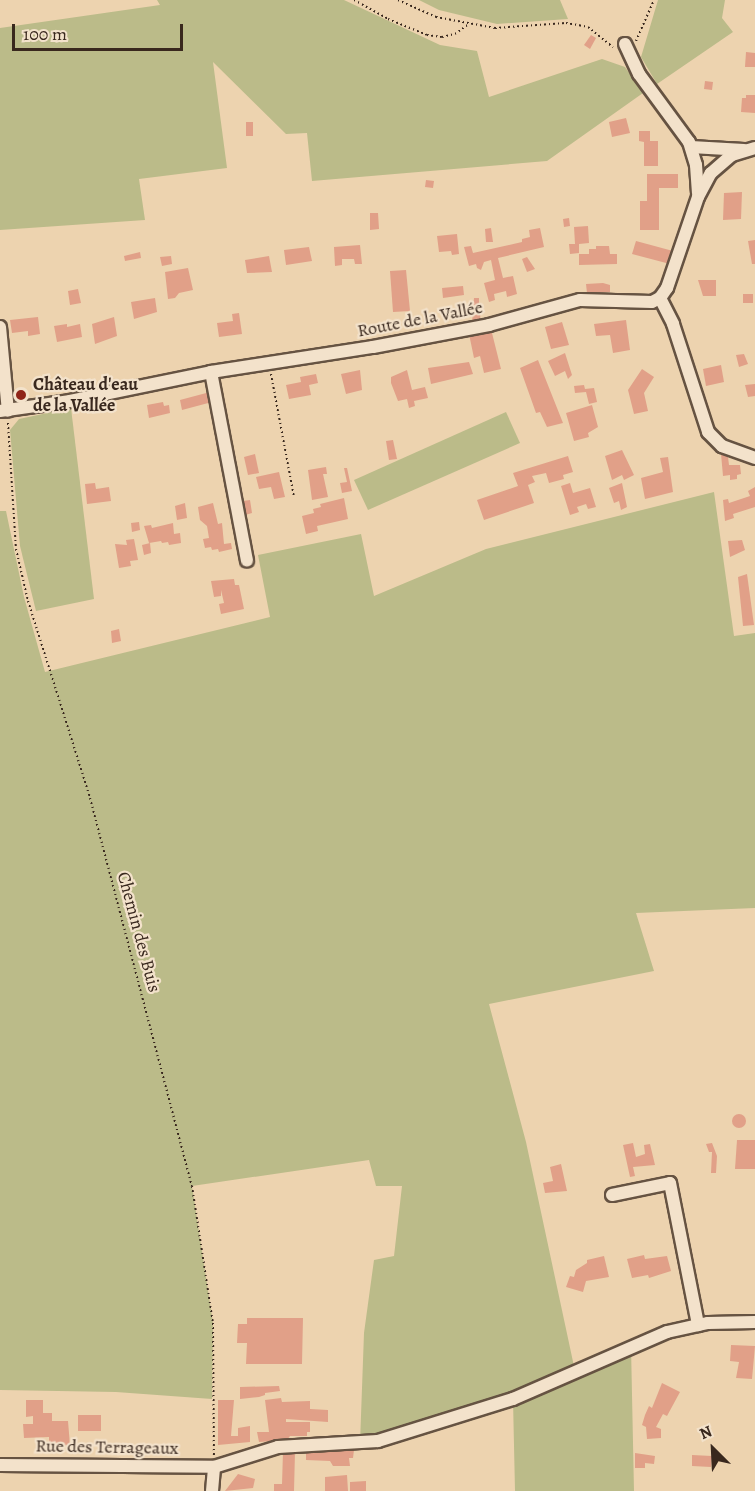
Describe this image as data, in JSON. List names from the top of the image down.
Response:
{
  "streets": {
    "street": ["Route de la Vallée", "Rue des Terrageaux"],
    "path": ["Chemin des Buis"]
  },
  "crossings": [
    ["Route de la Vallée", "Chemin des Buis"],
    ["Chemin des Buis", "Rue des Terrageaux"]
  ],
  "places": ["Château d'eau de la Vallée"],
  "scale_bar": "100 m",
  "north": "top left"
}
